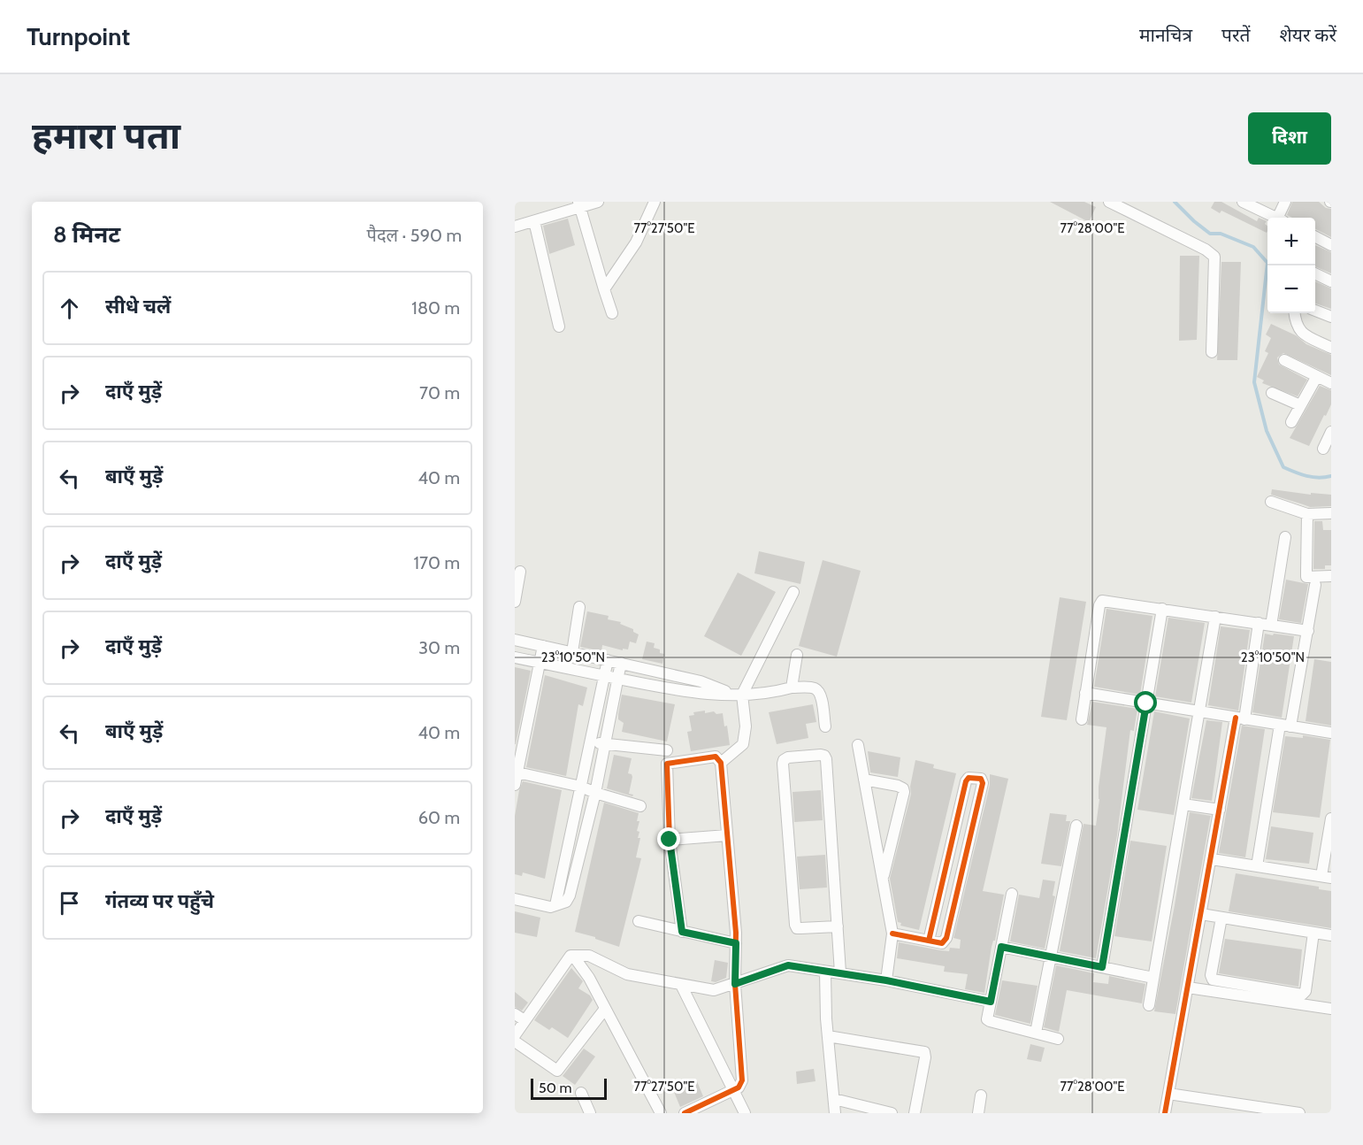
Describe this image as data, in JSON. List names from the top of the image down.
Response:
{
  "scale_bar": "50 m",
  "page": {
    "header": "Turnpoint",
    "nav": ["मानचित्र", "परतें", "शेयर करें"],
    "title": "हमारा पता",
    "buttons": "दिशा",
    "heading": ["8 मिनट", "पैदल · 590 m"],
    "map_buttons": ["+", "−"],
    "list": [
      ["सीधे चलें", "180 m"],
      ["दाएँ मुड़ें", "70 m"],
      ["बाएँ मुड़ें", "40 m"],
      ["दाएँ मुड़ें", "170 m"],
      ["दाएँ मुड़ें", "30 m"],
      ["बाएँ मुड़ें", "40 m"],
      ["दाएँ मुड़ें", "60 m"],
      "गंतव्य पर पहुँचे"
    ],
    "scale": "50 m"
  },
  "coordinates": ["77°27'50\"E", "77°28'00\"E", "23°10'50\"N"]
}
